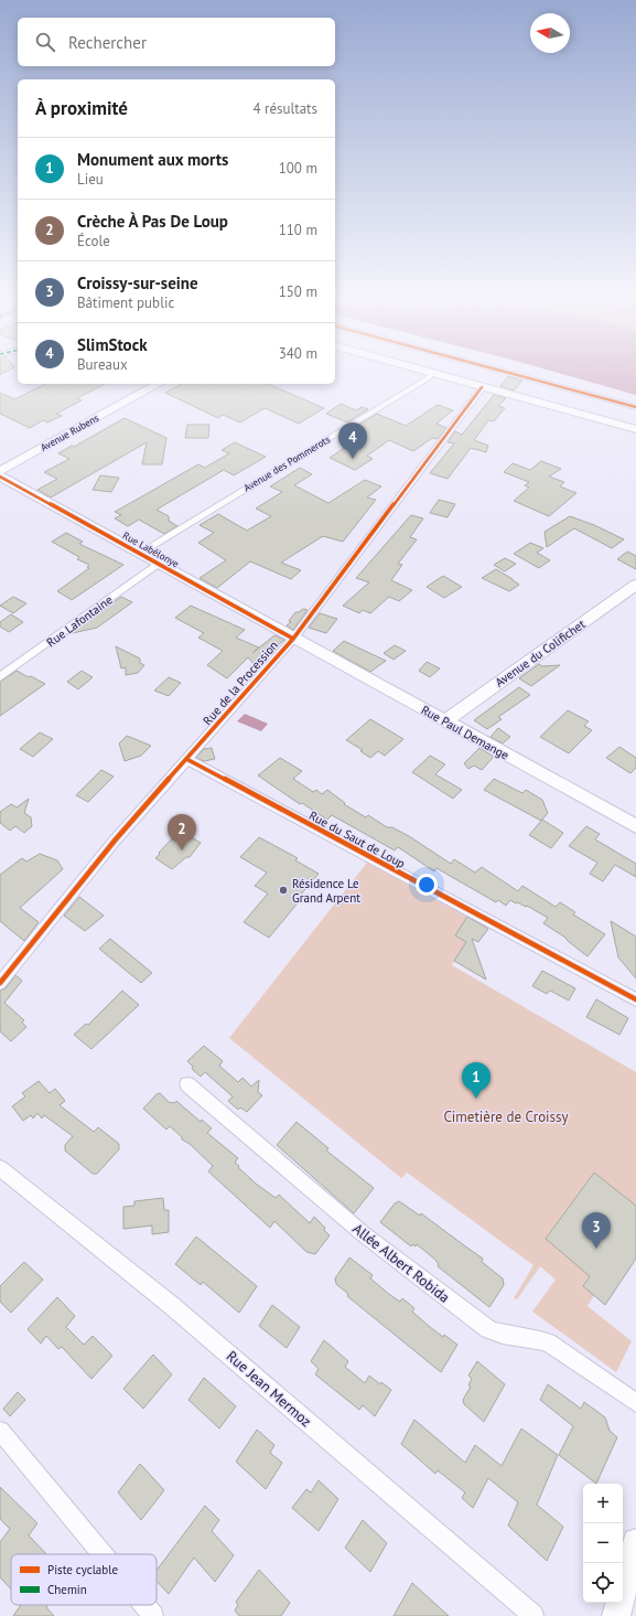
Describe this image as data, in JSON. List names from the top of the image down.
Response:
{
  "streets": {
    "main road": [
      "Avenue Rubens",
      "Rue Labélonye",
      "Avenue du Colifichet",
      "Rue Paul Demange"
    ],
    "street": [
      "Avenue des Pommerots",
      "Rue Lafontaine",
      "Rue de la Procession",
      "Rue du Saut de Loup",
      "Allée Albert Robida",
      "Rue Jean Mermoz"
    ]
  },
  "crossings": [
    ["Avenue des Pommerots", "Rue Labélonye"],
    ["Rue Labélonye", "Rue Lafontaine"],
    ["Rue Labélonye", "Rue de la Procession"],
    ["Rue Labélonye", "Rue Paul Demange"],
    ["Avenue du Colifichet", "Rue Paul Demange"],
    ["Rue de la Procession", "Rue Paul Demange"],
    ["Rue de la Procession", "Rue du Saut de Loup"]
  ],
  "parks": ["Cimetière de Croissy"],
  "places": ["Résidence Le Grand Arpent"],
  "legend": ["Piste cyclable", "Chemin"],
  "north": "left",
  "page": {
    "search": "Rechercher",
    "heading": ["À proximité", "4 résultats"],
    "list": [
      {
        "mark": "1",
        "name": "Monument aux morts",
        "note": "Lieu",
        "value": "100 m"
      },
      {
        "mark": "2",
        "name": "Crèche À Pas De Loup",
        "note": "École",
        "value": "110 m"
      },
      {
        "mark": "3",
        "name": "Croissy-sur-seine",
        "note": "Bâtiment public",
        "value": "150 m"
      },
      {
        "mark": "4",
        "name": "SlimStock",
        "note": "Bureaux",
        "value": "340 m"
      }
    ],
    "pins": [
      "4",
      "2",
      "1",
      "3"
    ],
    "map_buttons": ["+", "−"]
  }
}
